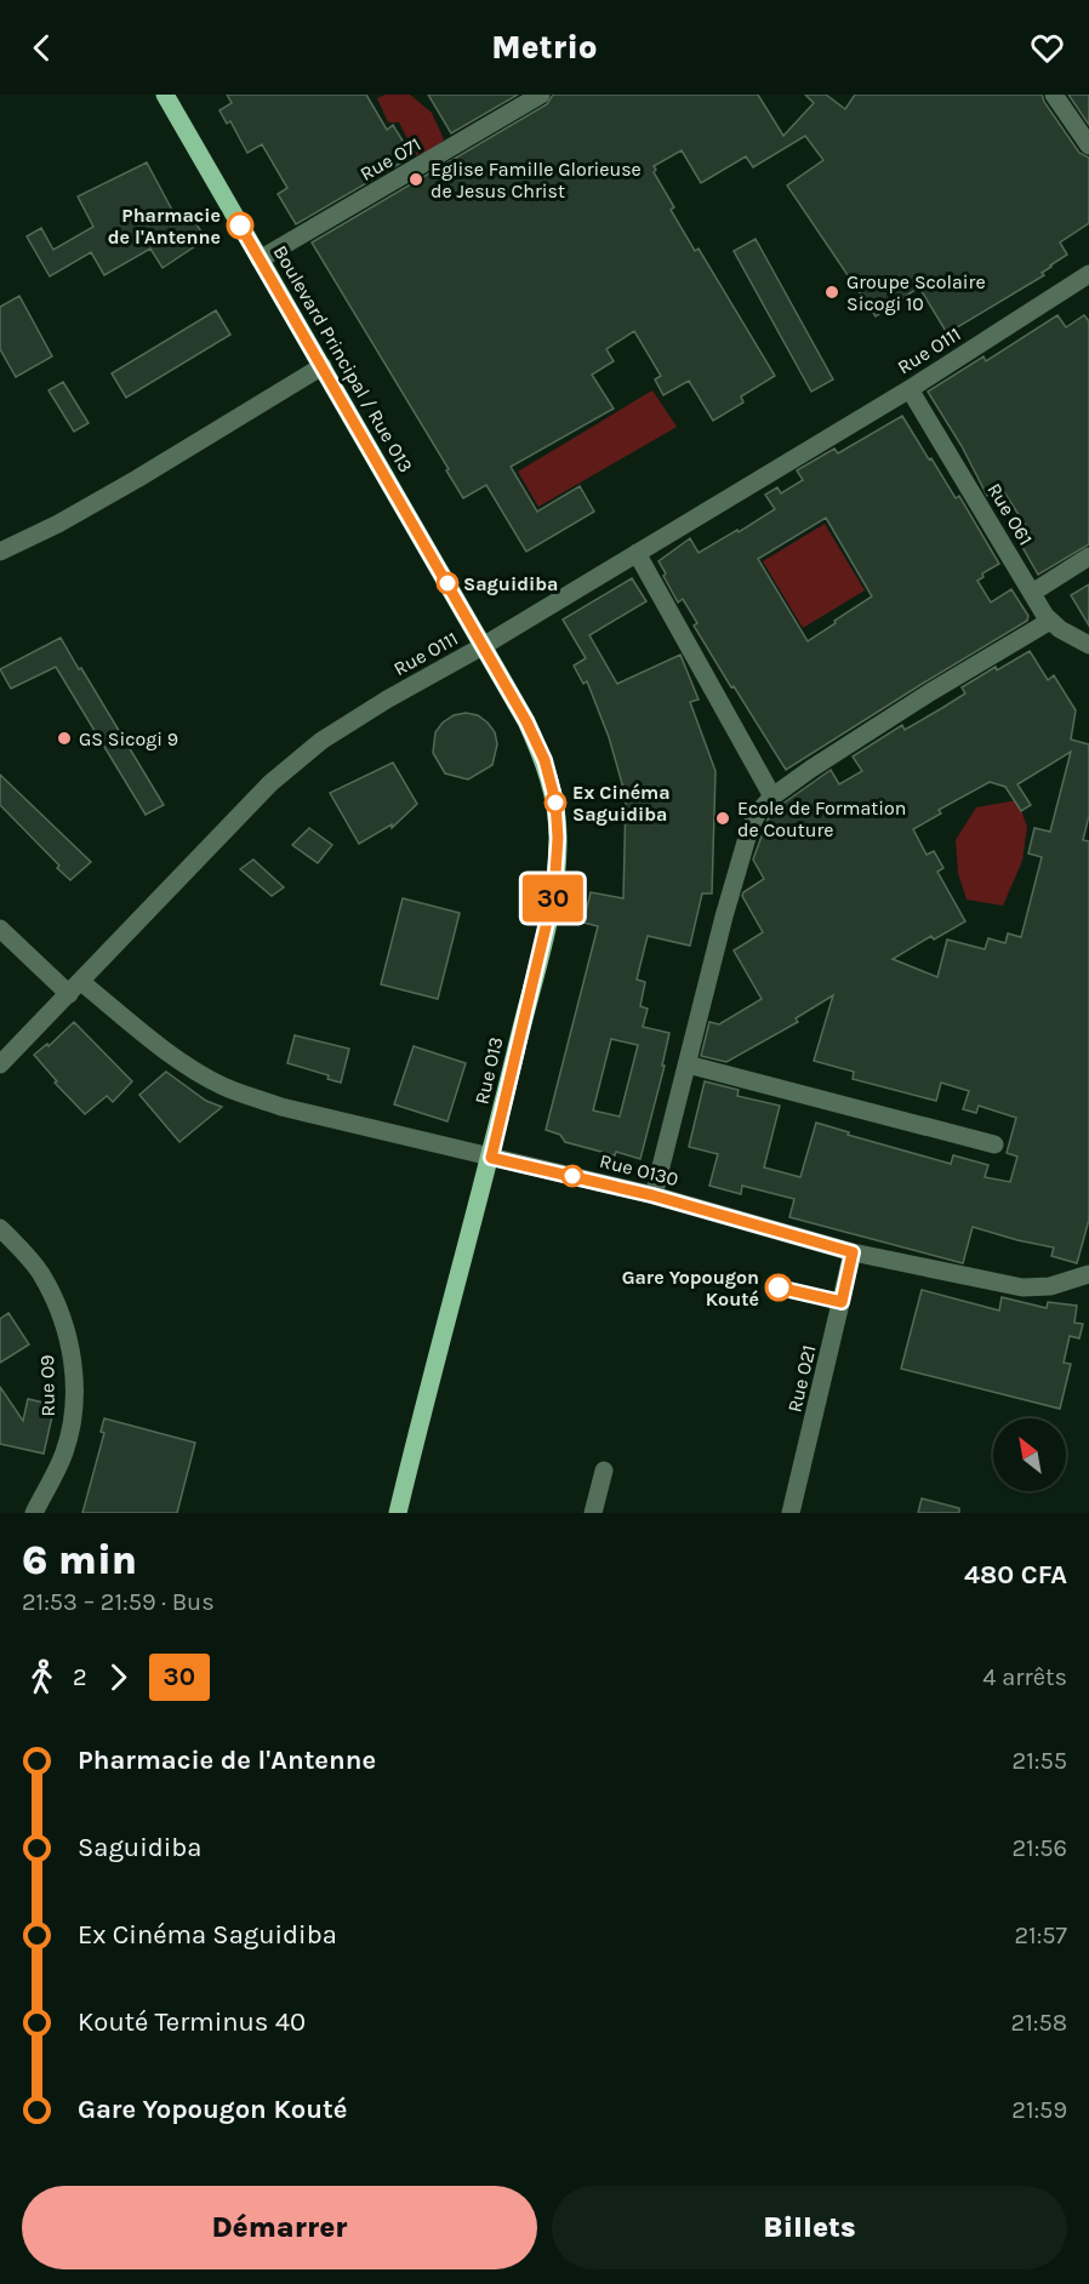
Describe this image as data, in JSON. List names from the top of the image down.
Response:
{
  "streets": {
    "main road": ["Boulevard Principal / Rue O13", "Rue O13"],
    "street": [
      "Rue O71",
      "Rue O111",
      "Rue O61",
      "Rue O130",
      "Rue O21",
      "Rue O9"
    ]
  },
  "crossings": [
    ["Rue O71", "Boulevard Principal / Rue O13"],
    ["Rue O111", "Boulevard Principal / Rue O13"],
    ["Rue O111", "Rue O61"],
    ["Rue O111", "Rue O13"],
    ["Rue O111", "Rue O130"],
    ["Boulevard Principal / Rue O13", "Rue O13"],
    ["Rue O13", "Rue O130"],
    ["Rue O130", "Rue O21"]
  ],
  "places": [
    "Eglise Famille Glorieuse de Jesus Christ",
    "Pharmacie de l'Antenne",
    "Groupe Scolaire Sicogi 10",
    "Saguidiba",
    "GS Sicogi 9",
    "Ex Cinéma Saguidiba",
    "Ecole de Formation de Couture",
    "Gare Yopougon Kouté"
  ],
  "lines": ["bus line 30"],
  "north": "top left",
  "page": {
    "header": "Metrio",
    "on_map": "30",
    "heading": ["6 min", "21:53 – 21:59 · Bus", "480 CFA"],
    "legs": ["2", "30", "4 arrêts"],
    "list": [
      {
        "name": "Pharmacie de l'Antenne",
        "value": "21:55"
      },
      {
        "name": "Saguidiba",
        "value": "21:56"
      },
      {
        "name": "Ex Cinéma Saguidiba",
        "value": "21:57"
      },
      {
        "name": "Kouté Terminus 40",
        "value": "21:58"
      },
      {
        "name": "Gare Yopougon Kouté",
        "value": "21:59"
      }
    ],
    "buttons": ["Démarrer", "Billets"]
  }
}
